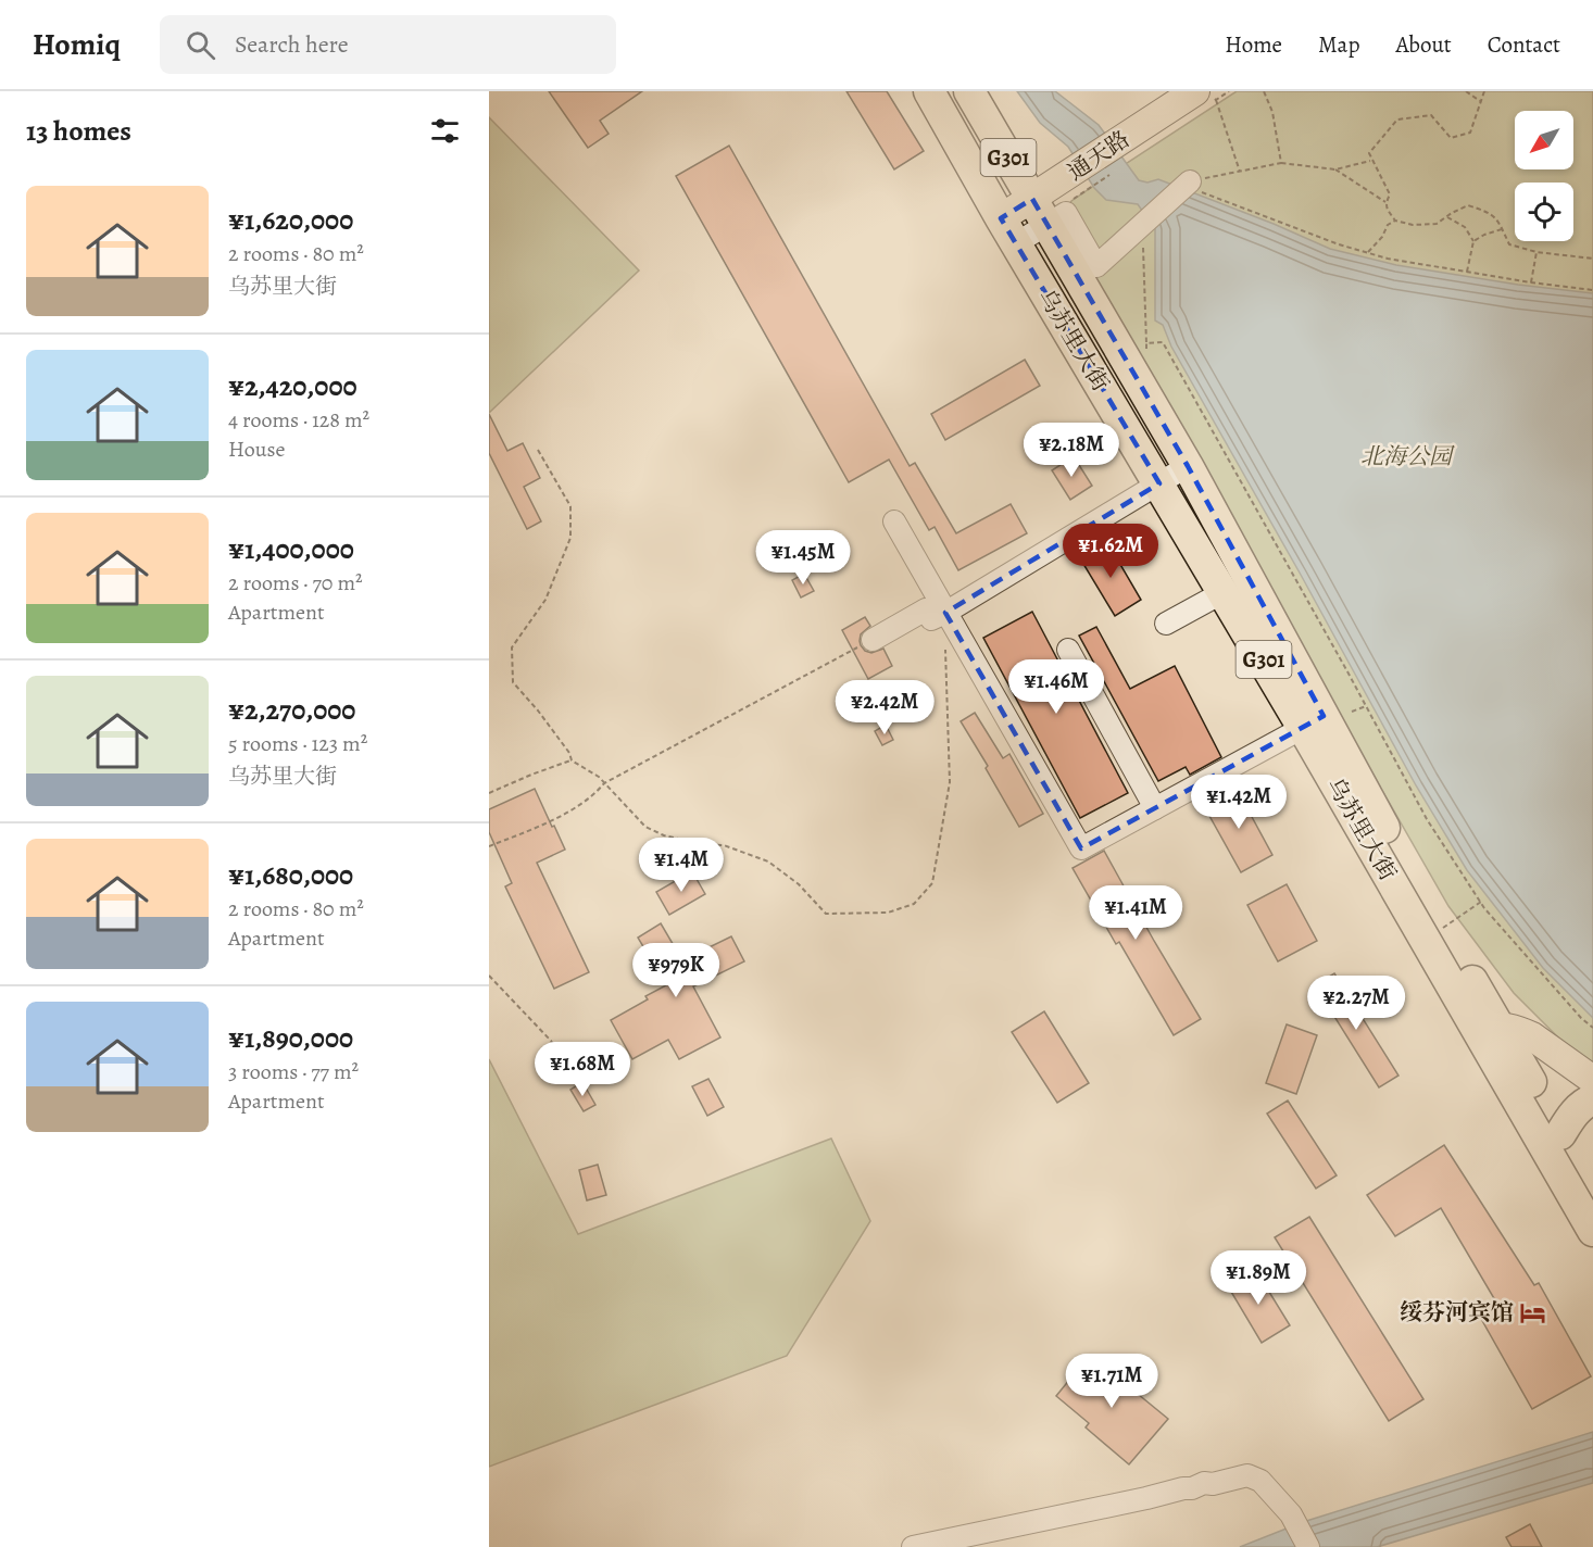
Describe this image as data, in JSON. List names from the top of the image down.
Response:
{
  "streets": {
    "highway": ["G301", "乌苏里大街"],
    "main road": ["通天路"]
  },
  "crossings": [
    ["通天路", "乌苏里大街"]
  ],
  "parks": ["北海公园"],
  "places": {
    "hotel": ["绥芬河宾馆"]
  },
  "north": "bottom left",
  "page": {
    "header": "Homiq",
    "search": "Search here",
    "nav": [
      "Home",
      "Map",
      "About",
      "Contact"
    ],
    "heading": "13 homes",
    "list": [
      {
        "name": "¥1,620,000",
        "note": "2 rooms · 80 m² · 乌苏里大街"
      },
      {
        "name": "¥2,420,000",
        "note": "4 rooms · 128 m² · House"
      },
      {
        "name": "¥1,400,000",
        "note": "2 rooms · 70 m² · Apartment"
      },
      {
        "name": "¥2,270,000",
        "note": "5 rooms · 123 m² · 乌苏里大街"
      },
      {
        "name": "¥1,680,000",
        "note": "2 rooms · 80 m² · Apartment"
      },
      {
        "name": "¥1,890,000",
        "note": "3 rooms · 77 m² · Apartment"
      }
    ],
    "price": [
      "¥2.18M",
      "¥1.62M",
      "¥1.45M",
      "¥1.46M",
      "¥2.42M",
      "¥1.42M",
      "¥1.4M",
      "¥1.41M",
      "¥979K",
      "¥2.27M",
      "¥1.68M",
      "¥1.89M",
      "¥1.71M"
    ]
  }
}
